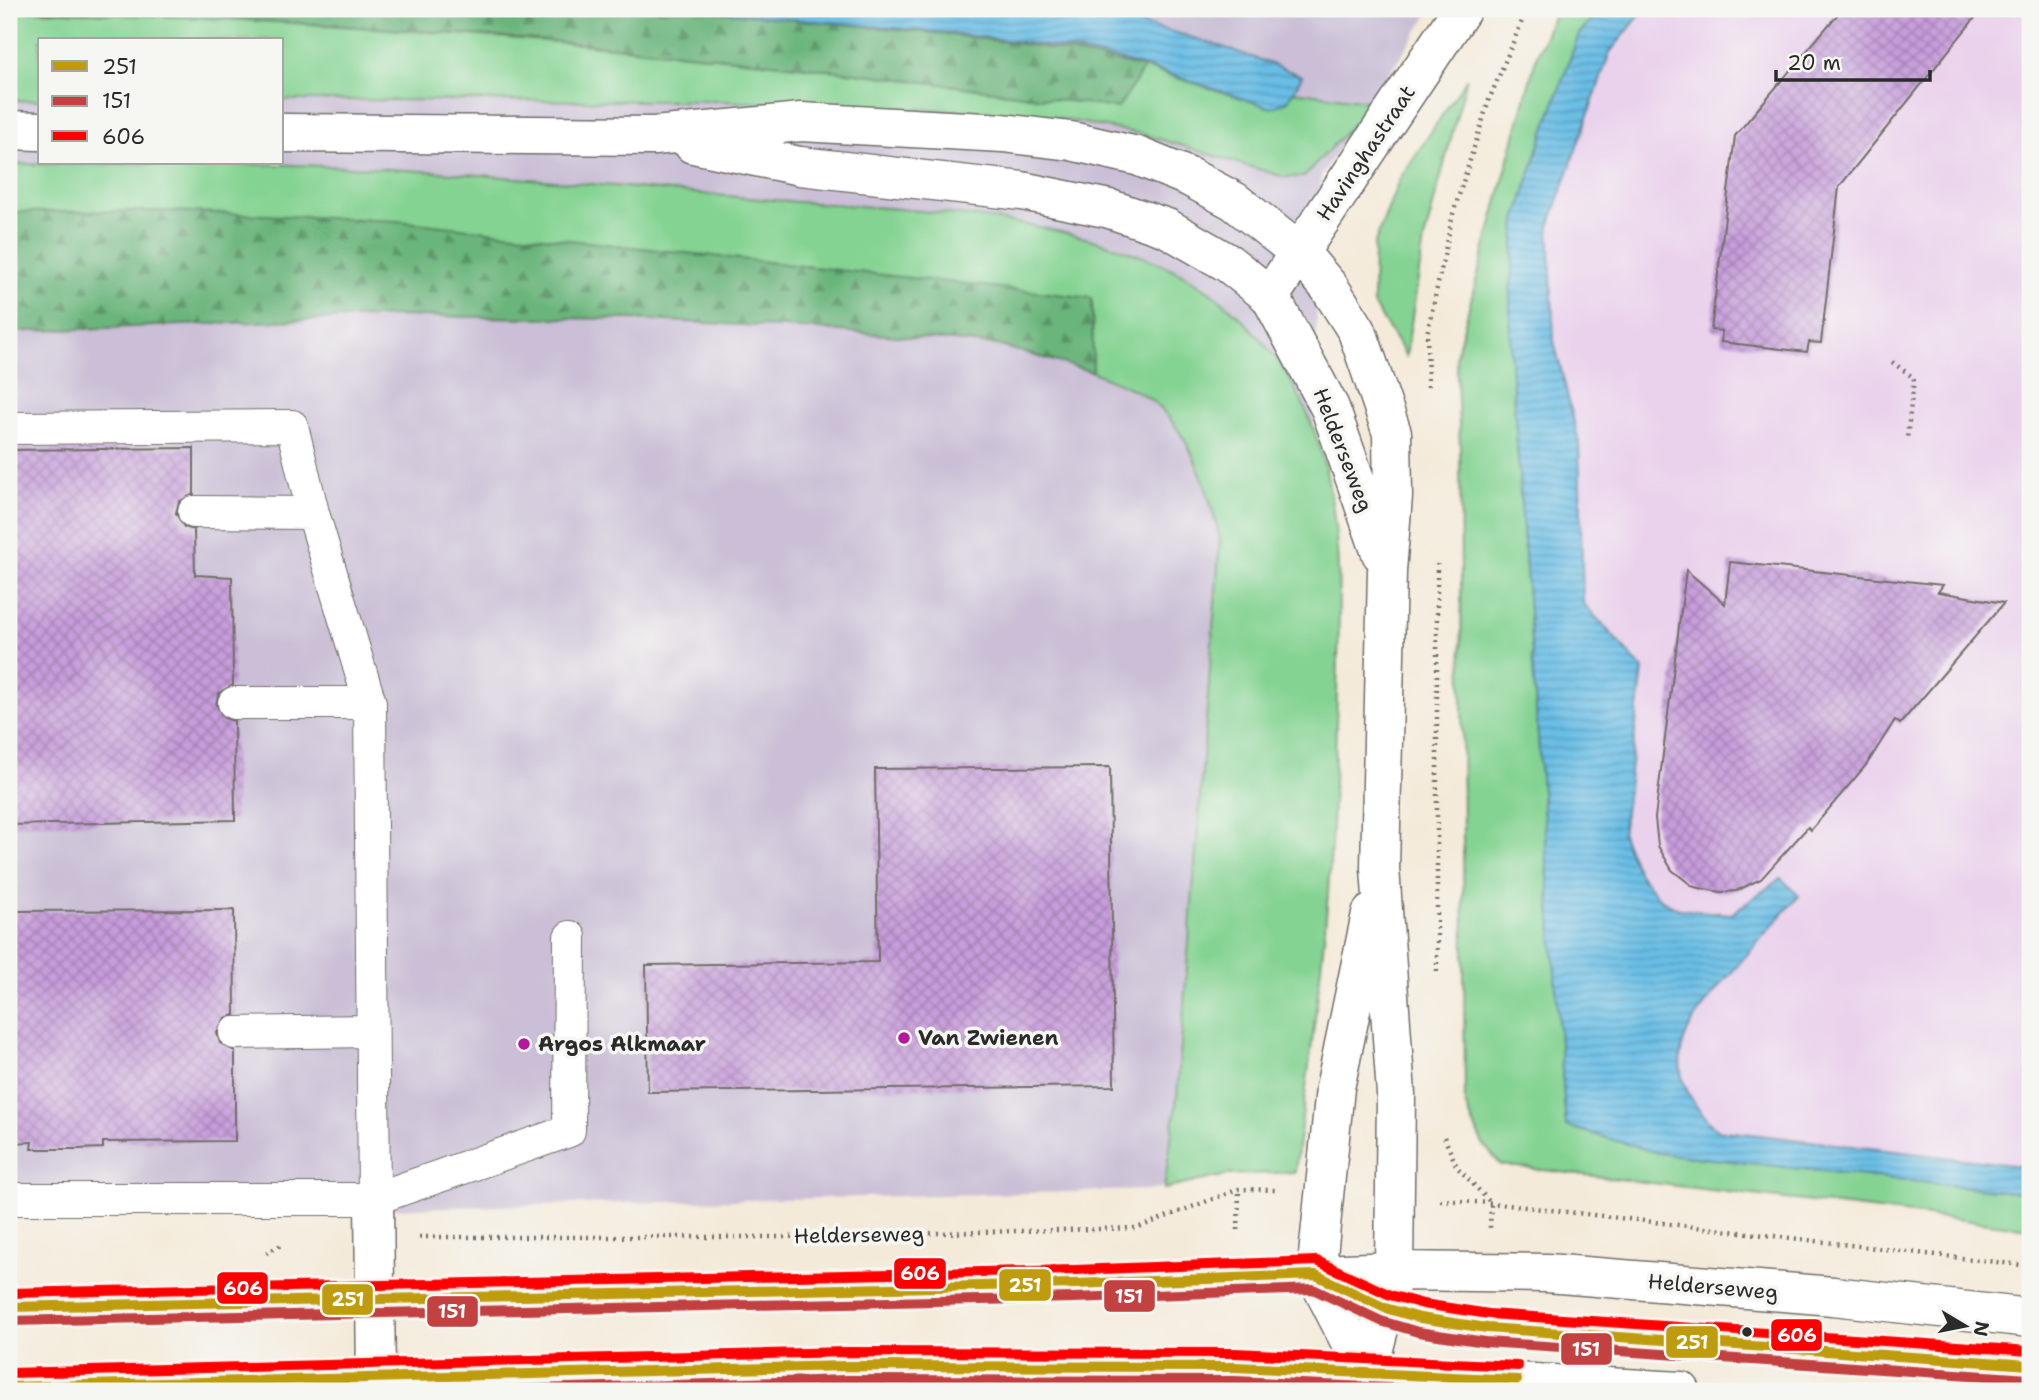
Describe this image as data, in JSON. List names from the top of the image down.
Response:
{
  "streets": {
    "main road": ["Havinghastraat", "Helderseweg"]
  },
  "crossings": [
    ["Havinghastraat", "Helderseweg"]
  ],
  "places": ["Van Zwienen", "Argos Alkmaar"],
  "lines": ["transit line 606", "transit line 251", "transit line 151"],
  "legend": ["251", "151", "606"],
  "scale_bar": "20 m",
  "north": "right"
}
